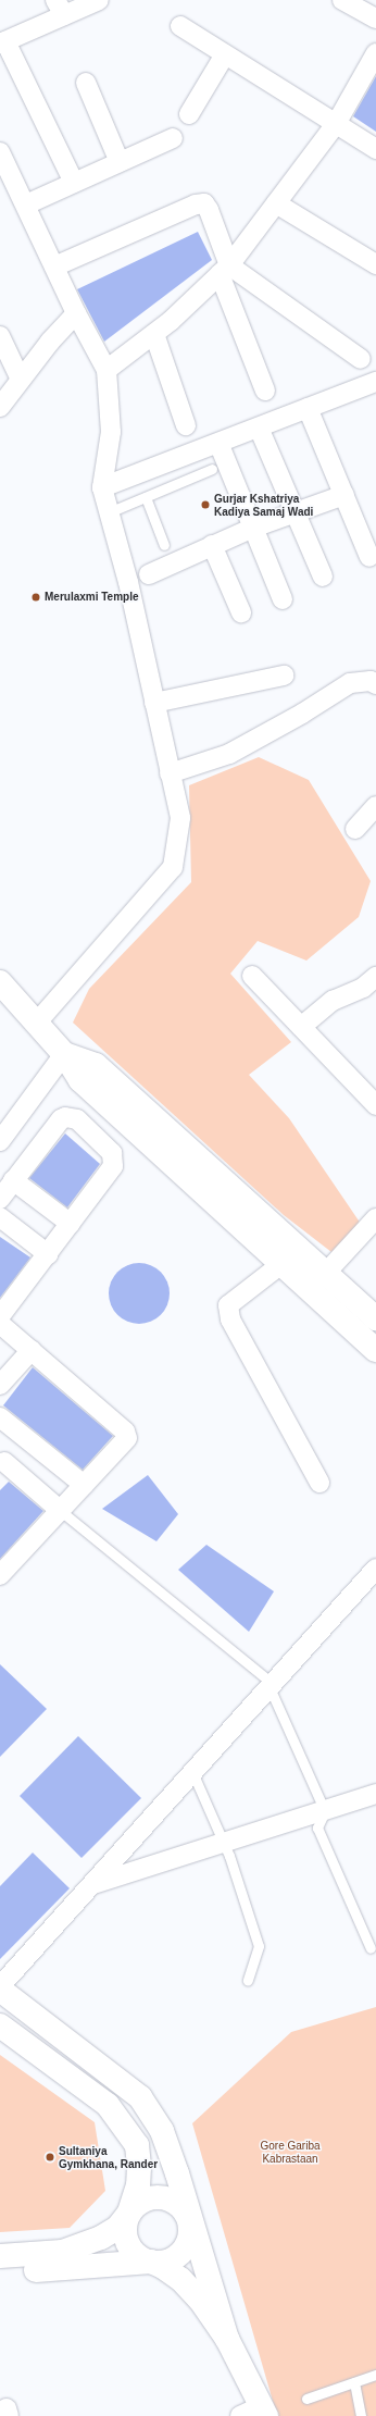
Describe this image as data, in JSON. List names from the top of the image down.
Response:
{
  "parks": ["Gore Gariba Kabrastaan"],
  "places": ["Gurjar Kshatriya Kadiya Samaj Wadi", "Merulaxmi Temple", "Sultaniya Gymkhana, Rander"]
}
